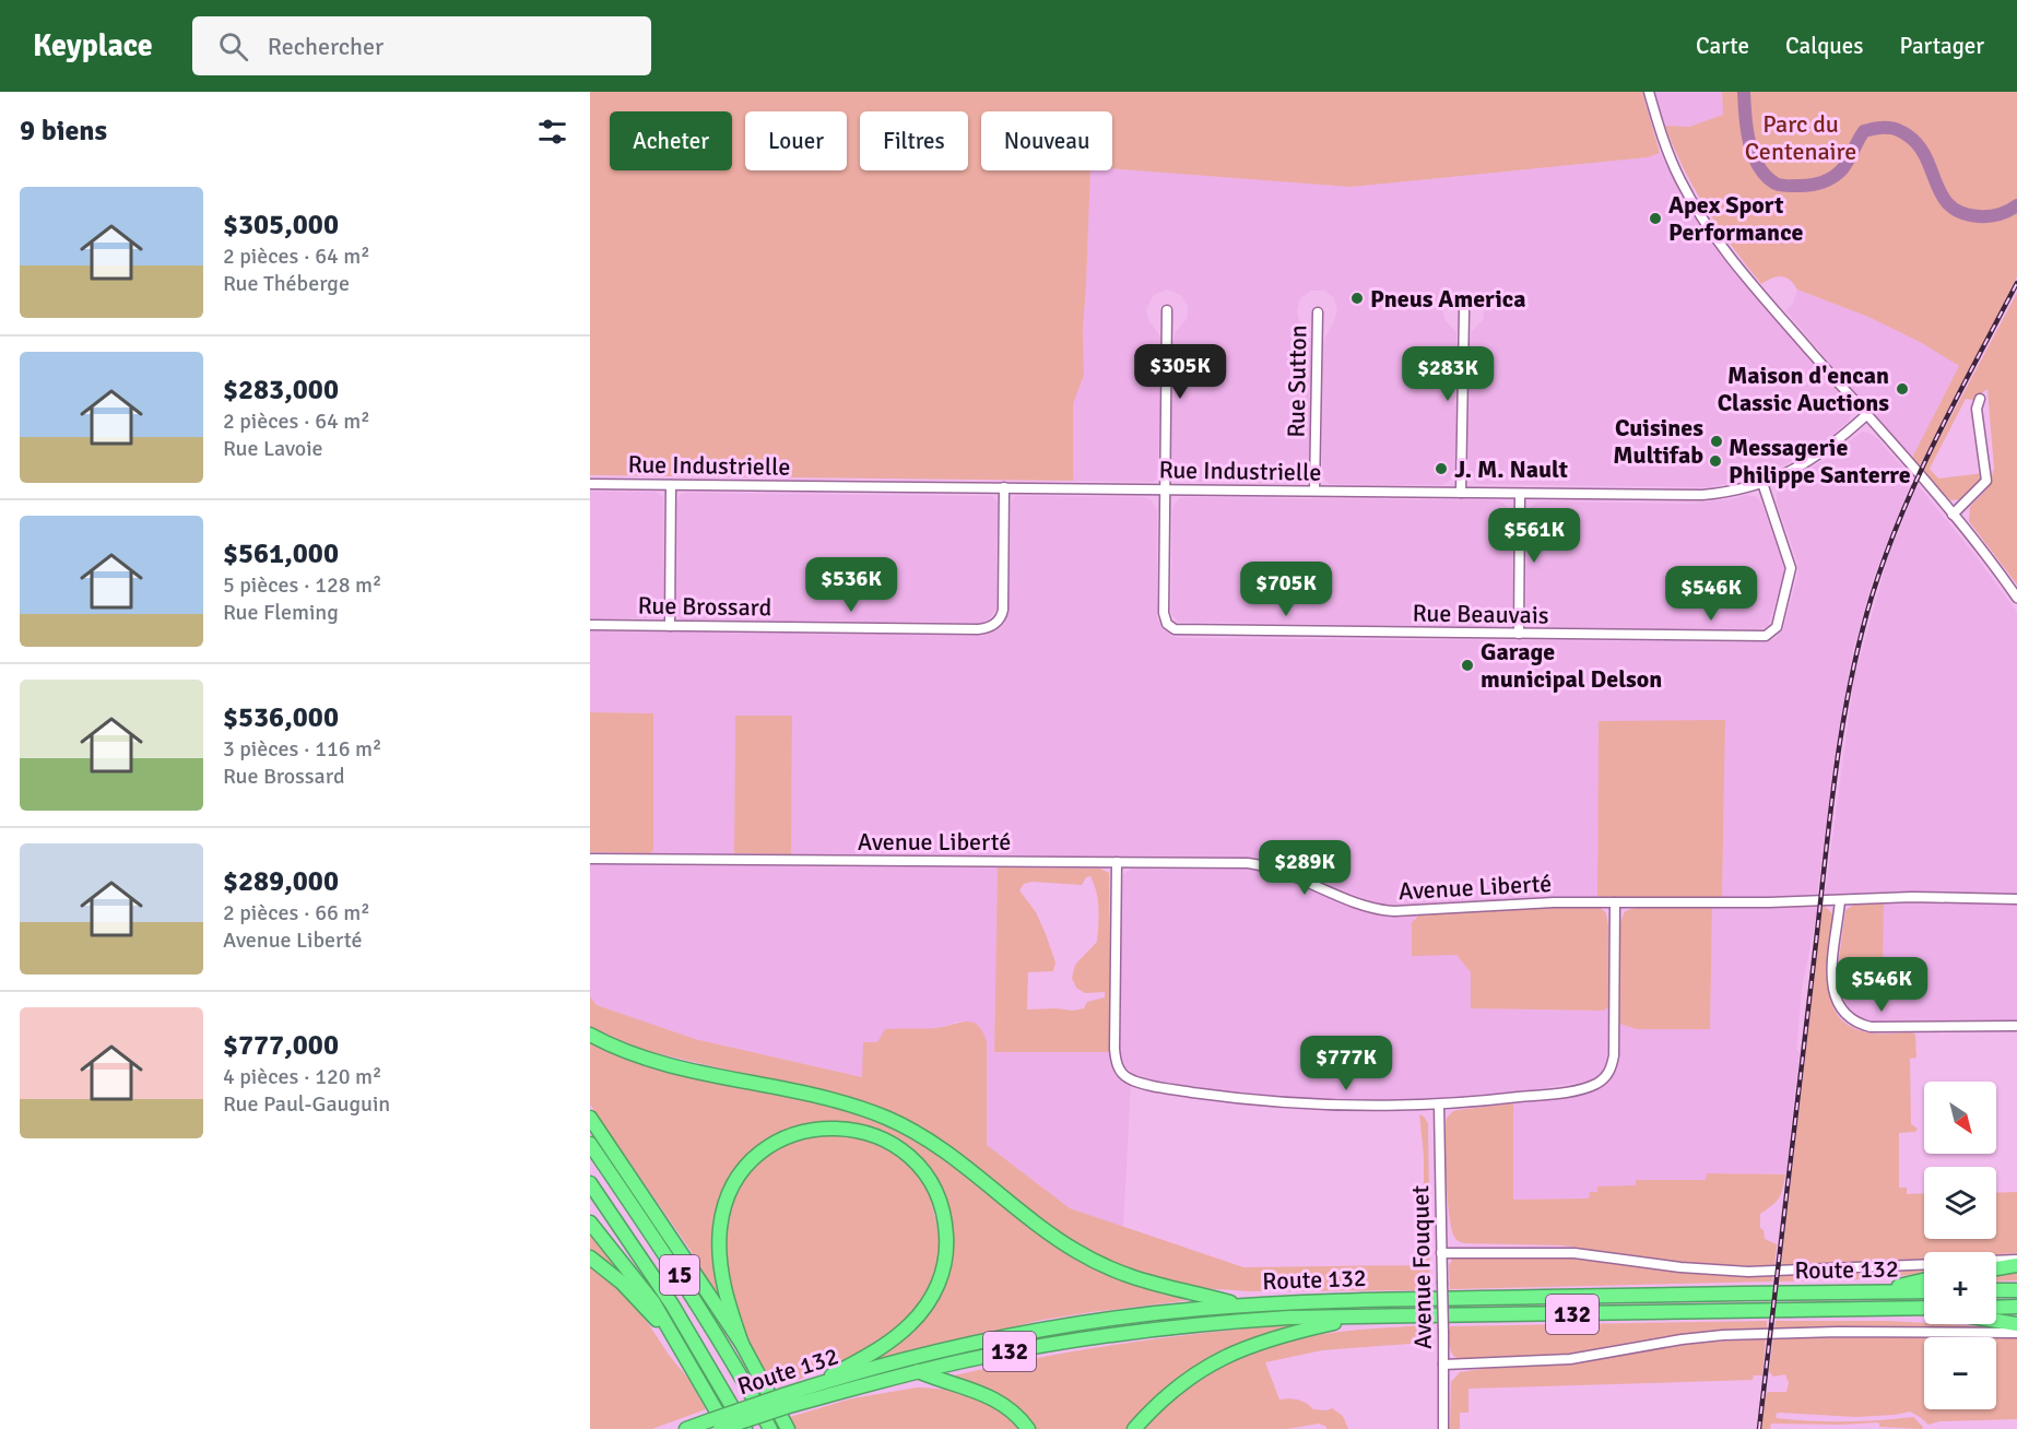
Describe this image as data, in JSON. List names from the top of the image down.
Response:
{
  "streets": {
    "highway": ["Route 132", "15", "132"],
    "street": [
      "Rue Sutton",
      "Rue Industrielle",
      "Rue Brossard",
      "Rue Beauvais",
      "Avenue Liberté",
      "Avenue Fouquet"
    ]
  },
  "crossings": [
    ["Rue Sutton", "Rue Industrielle"],
    ["Rue Industrielle", "Rue Brossard"],
    ["Rue Industrielle", "Rue Beauvais"]
  ],
  "parks": ["Parc du Centenaire"],
  "places": [
    "Apex Sport Performance",
    "Pneus America",
    "Maison d'encan Classic Auctions",
    "Cuisines Multifab",
    "Messagerie Philippe Santerre",
    "J. M. Nault",
    "Garage municipal Delson"
  ],
  "north": "bottom right",
  "page": {
    "header": "Keyplace",
    "search": "Rechercher",
    "nav": ["Carte", "Calques", "Partager"],
    "heading": "9 biens",
    "chip": [
      "Acheter",
      "Louer",
      "Filtres",
      "Nouveau"
    ],
    "list": [
      {
        "name": "$305,000",
        "note": "2 pièces · 64 m² · Rue Théberge"
      },
      {
        "name": "$283,000",
        "note": "2 pièces · 64 m² · Rue Lavoie"
      },
      {
        "name": "$561,000",
        "note": "5 pièces · 128 m² · Rue Fleming"
      },
      {
        "name": "$536,000",
        "note": "3 pièces · 116 m² · Rue Brossard"
      },
      {
        "name": "$289,000",
        "note": "2 pièces · 66 m² · Avenue Liberté"
      },
      {
        "name": "$777,000",
        "note": "4 pièces · 120 m² · Rue Paul-Gauguin"
      }
    ],
    "price": [
      "$305K",
      "$283K",
      "$561K",
      "$536K",
      "$705K",
      "$546K",
      "$289K",
      "$546K",
      "$777K"
    ],
    "map_buttons": ["+", "−"]
  }
}
